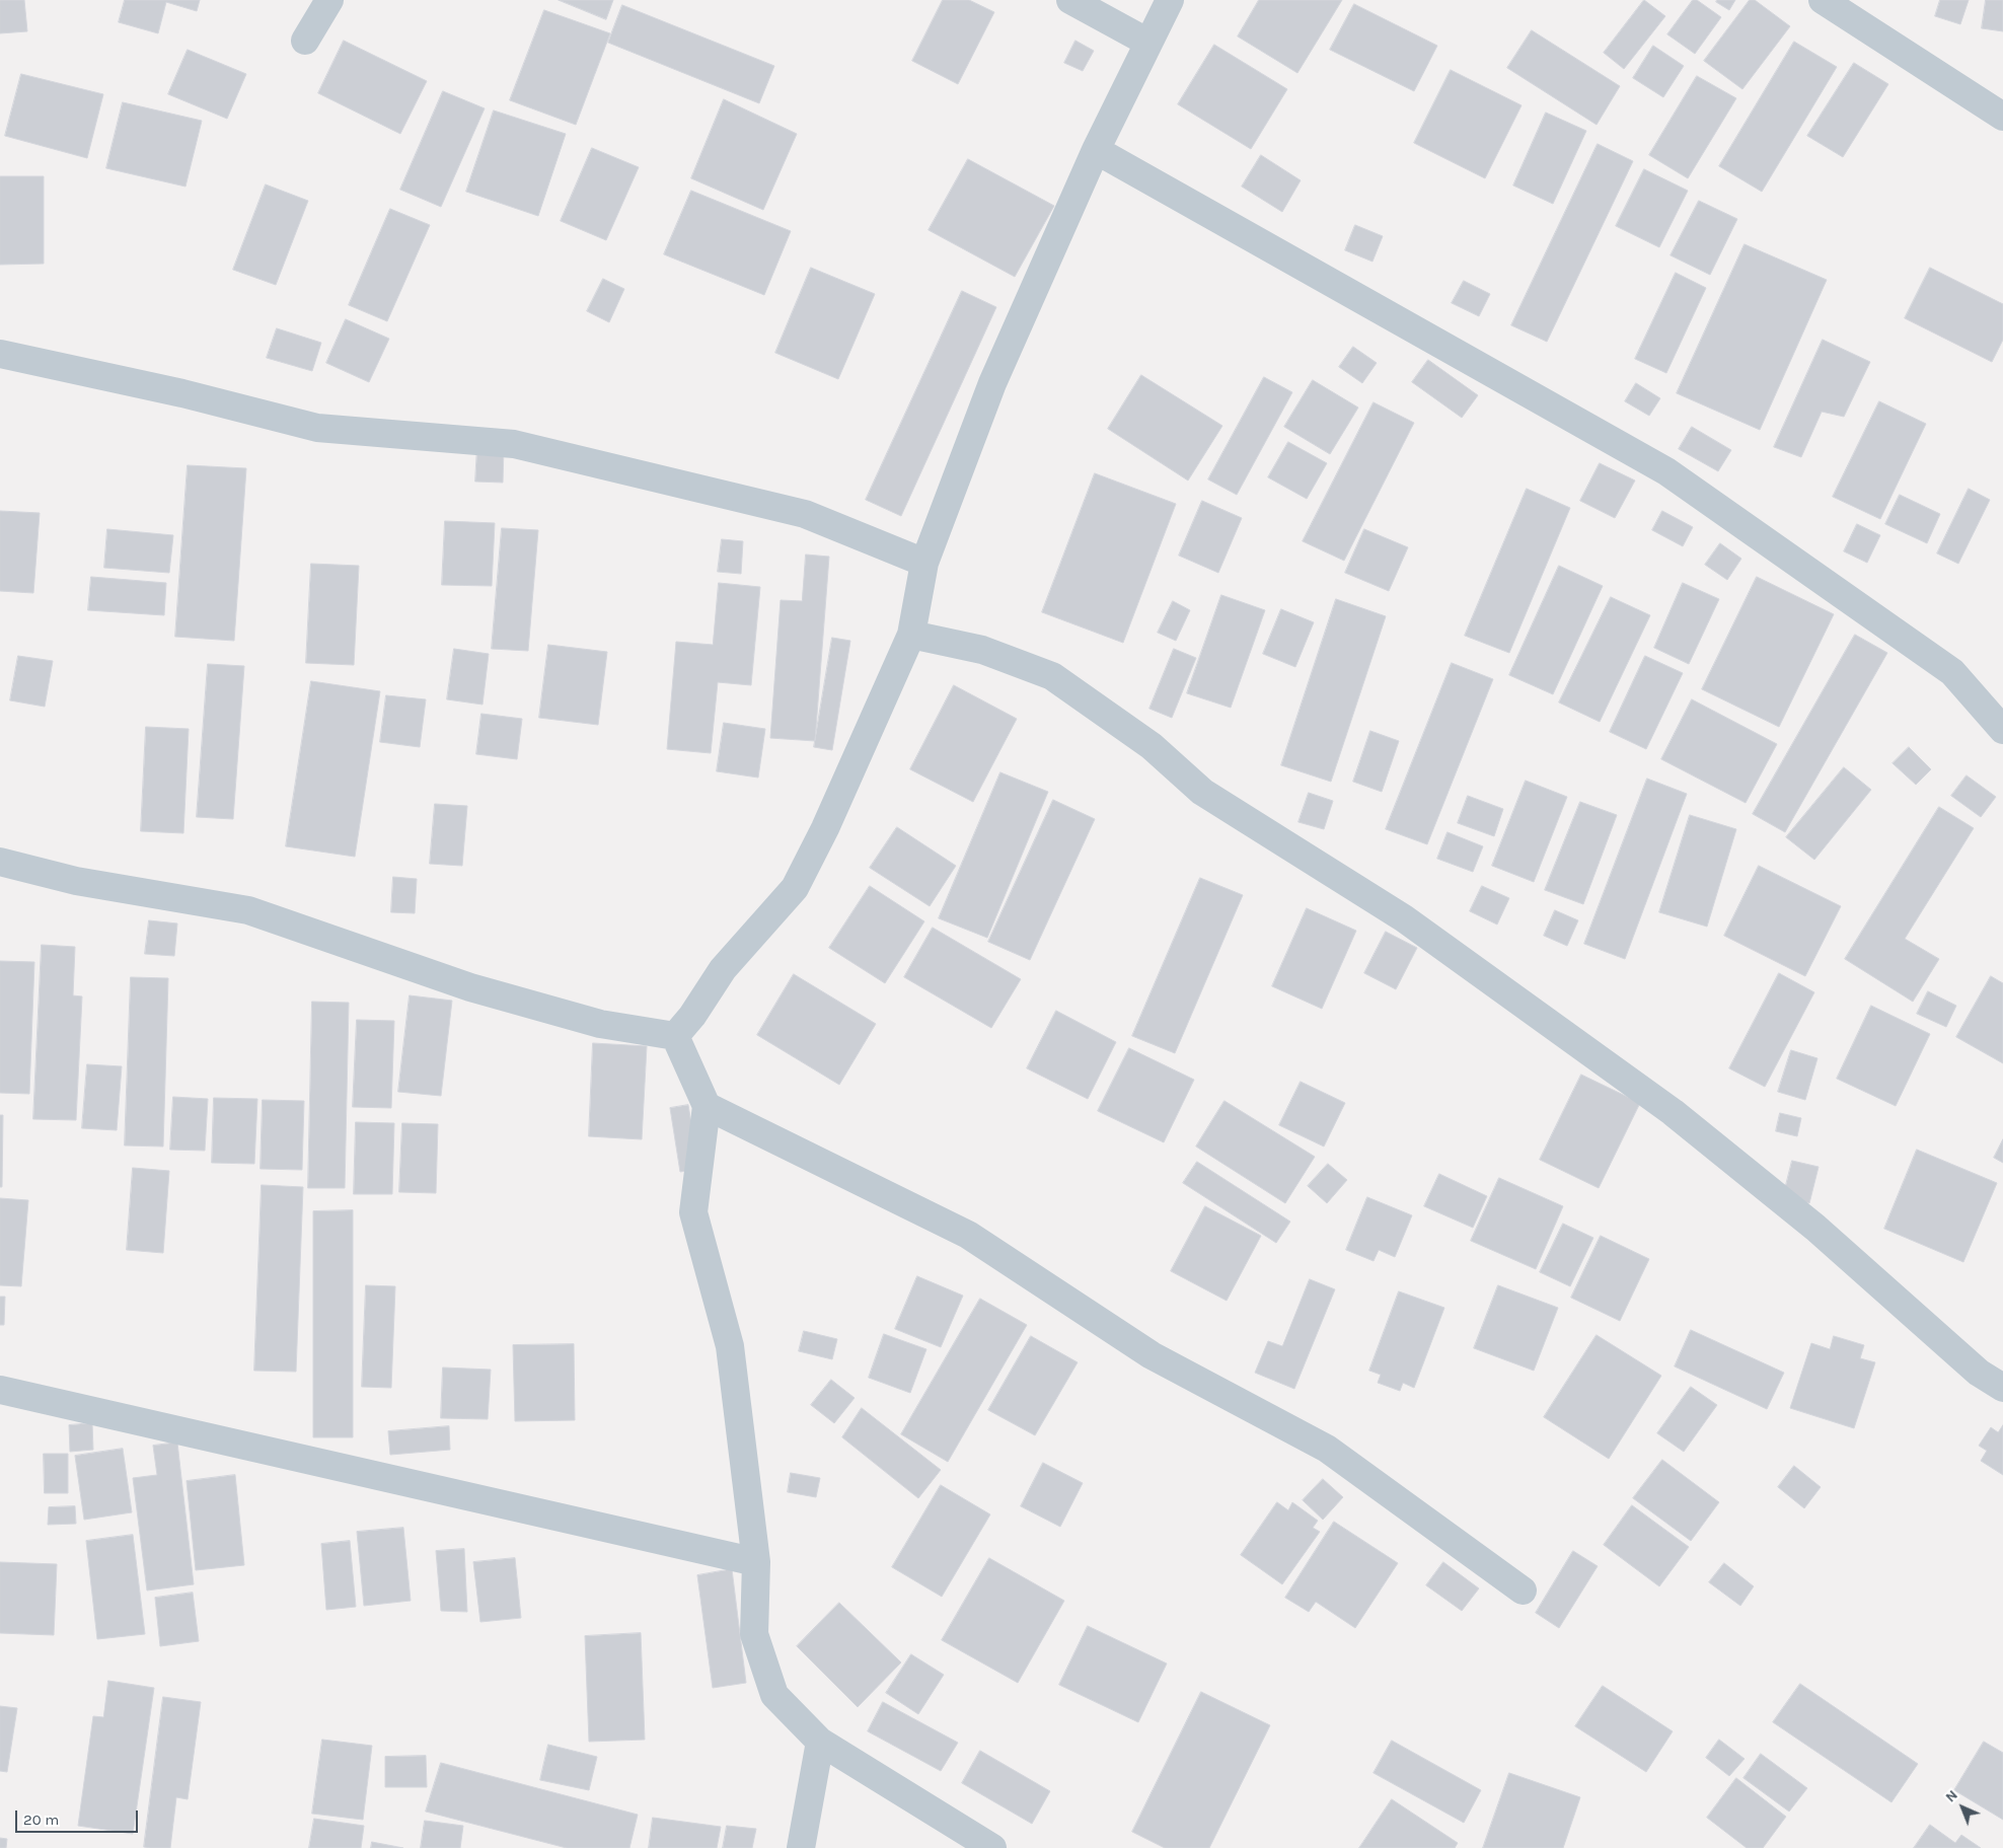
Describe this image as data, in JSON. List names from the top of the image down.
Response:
{
  "scale_bar": "20 m",
  "north": "top left"
}
